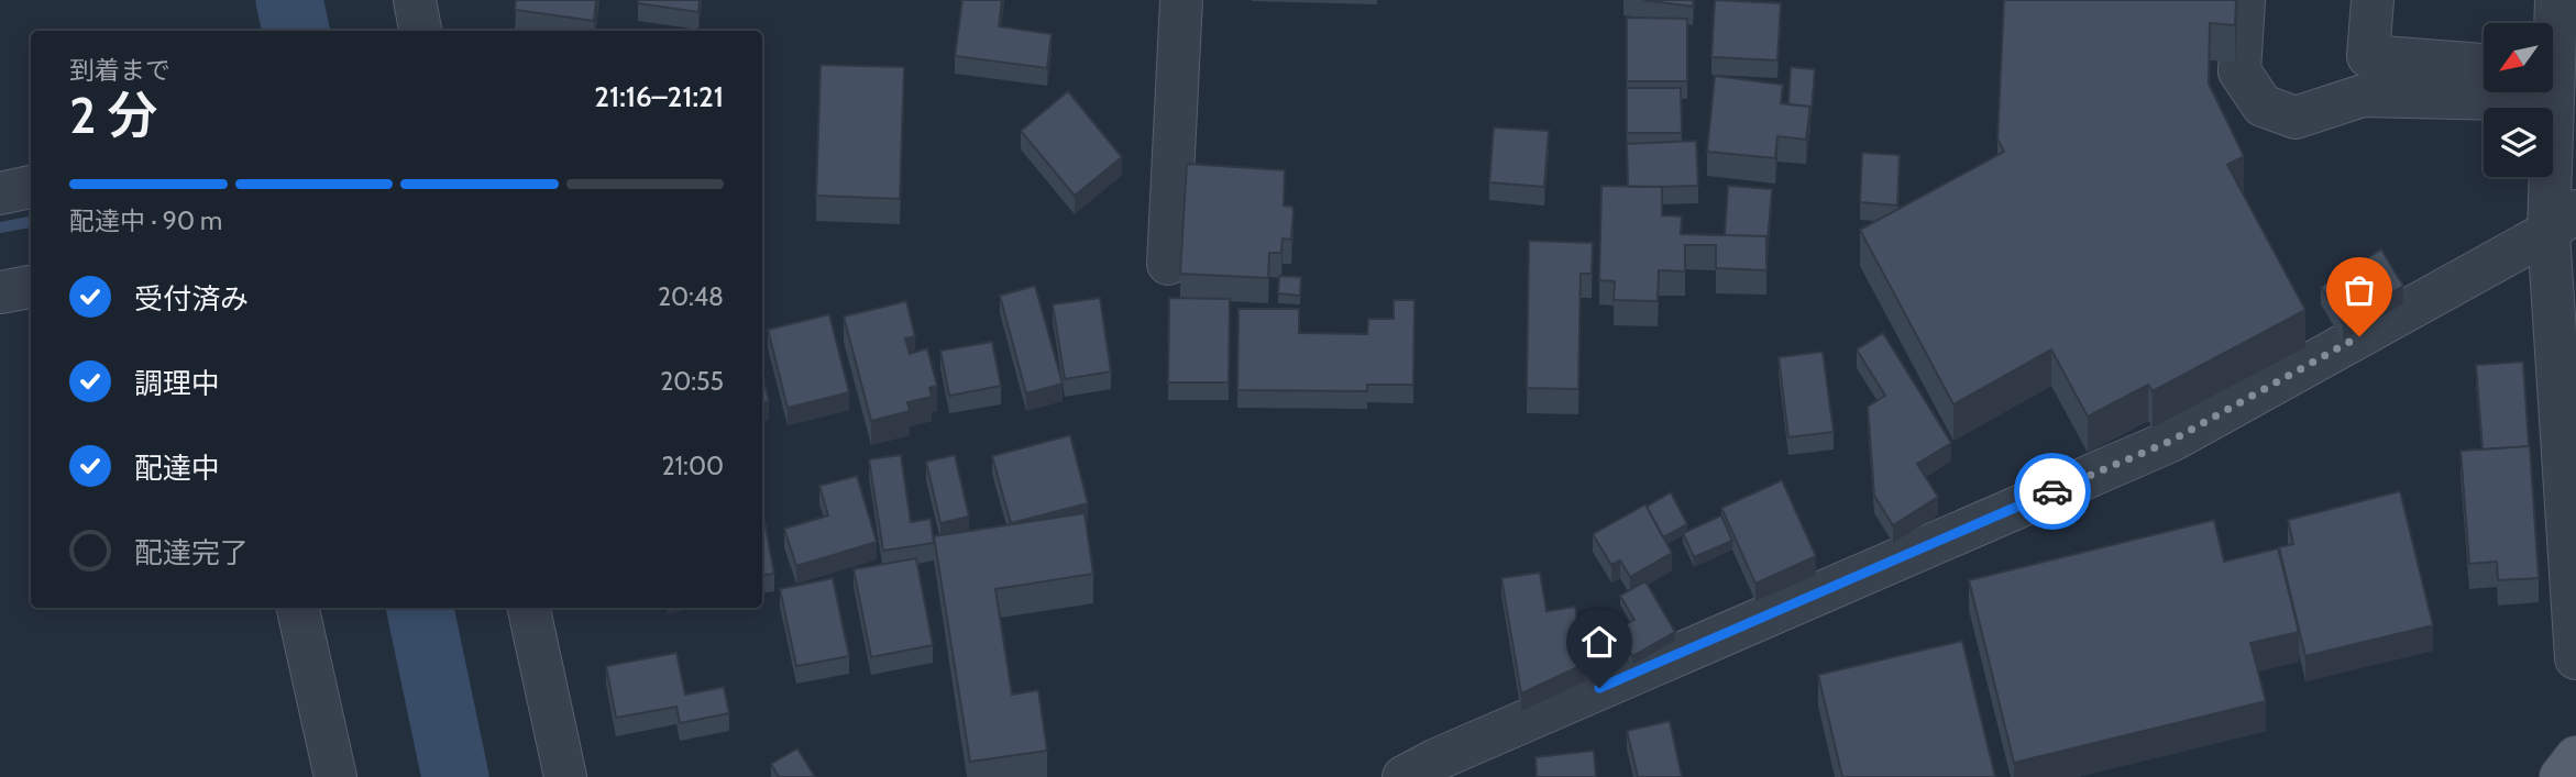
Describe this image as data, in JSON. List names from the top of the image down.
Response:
{
  "north": "bottom left",
  "page": {
    "heading": ["2 分", "到着まで", "21:16–21:21"],
    "bar": "配達中 · 90 m",
    "list": [
      ["受付済み", "20:48"],
      ["調理中", "20:55"],
      ["配達中", "21:00"],
      "配達完了"
    ]
  }
}
